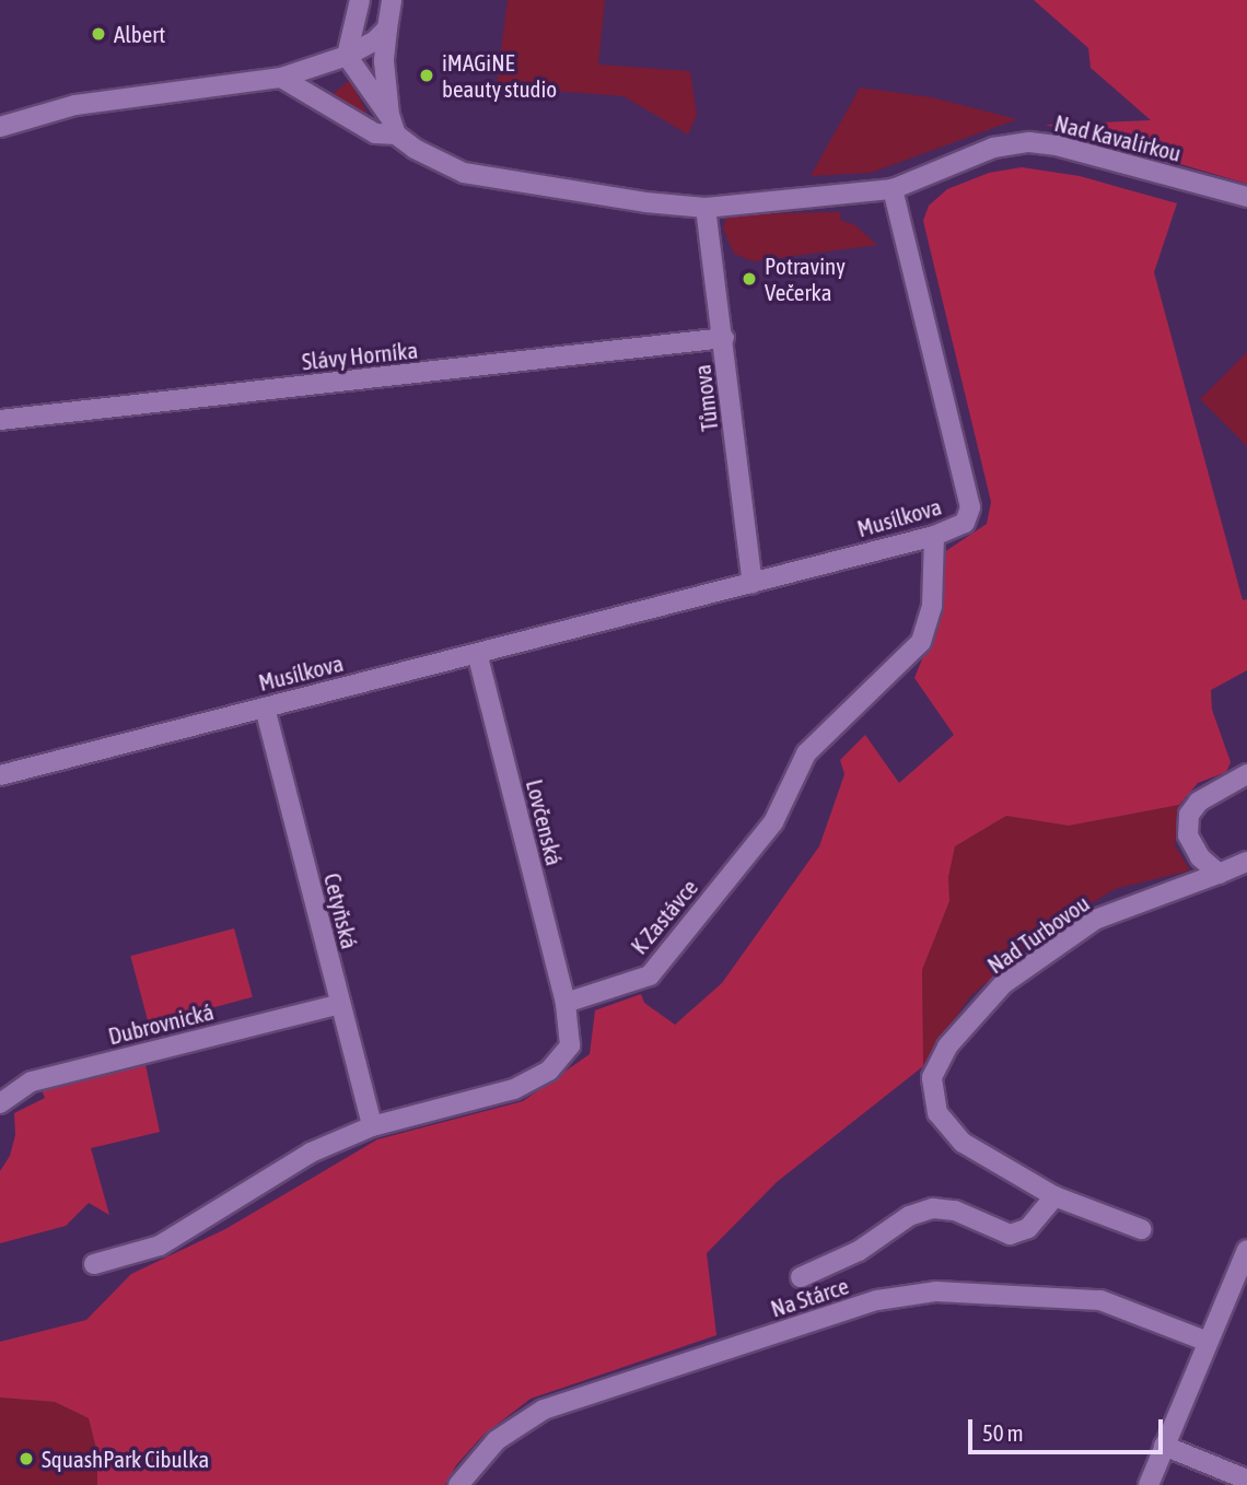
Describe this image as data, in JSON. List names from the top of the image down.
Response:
{
  "streets": {
    "street": [
      "Nad Kavalírkou",
      "Slávy Horníka",
      "Tůmova",
      "Musílkova",
      "Lovčenská",
      "Cetyňská",
      "K Zastávce",
      "Nad Turbovou",
      "Dubrovnická",
      "Na Stárce"
    ]
  },
  "crossings": [
    ["Nad Kavalírkou", "Musílkova"],
    ["Slávy Horníka", "Tůmova"],
    ["Tůmova", "Musílkova"],
    ["Musílkova", "Lovčenská"],
    ["Musílkova", "Cetyňská"],
    ["Musílkova", "K Zastávce"],
    ["Lovčenská", "K Zastávce"],
    ["Cetyňská", "Dubrovnická"],
    ["Nad Turbovou", "Na Stárce"]
  ],
  "places": [
    "Albert",
    "iMAGiNE beauty studio",
    "Potraviny Večerka",
    "SquashPark Cibulka"
  ],
  "scale_bar": "50 m"
}
